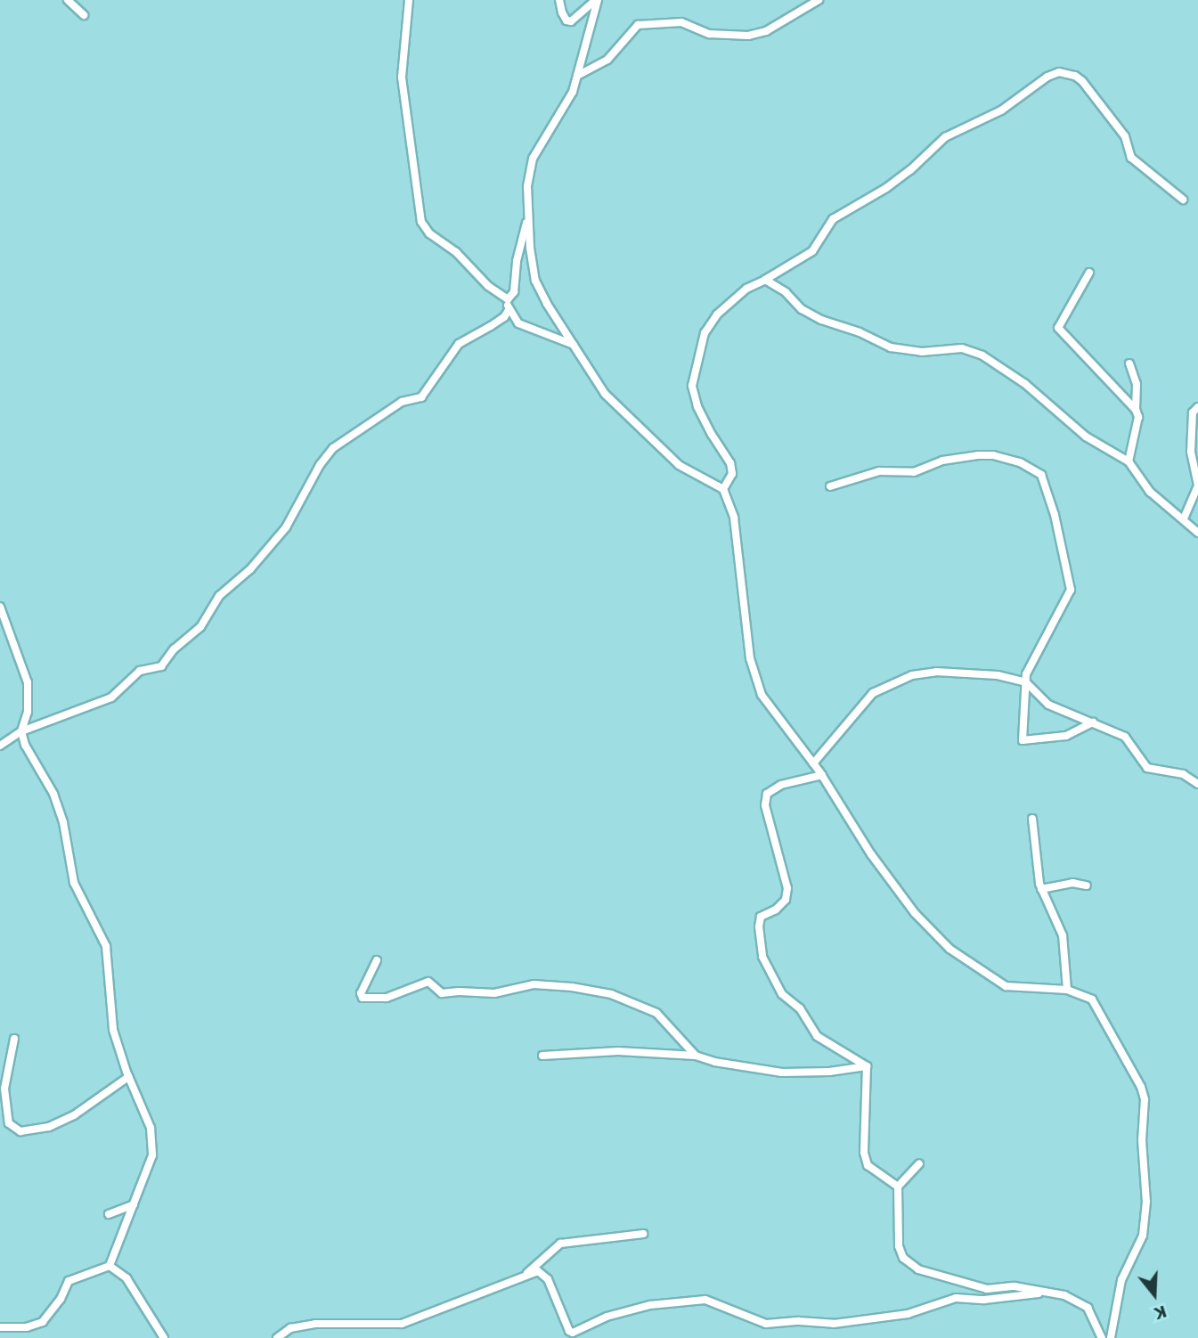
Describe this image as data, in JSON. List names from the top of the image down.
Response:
{
  "north": "bottom"
}
